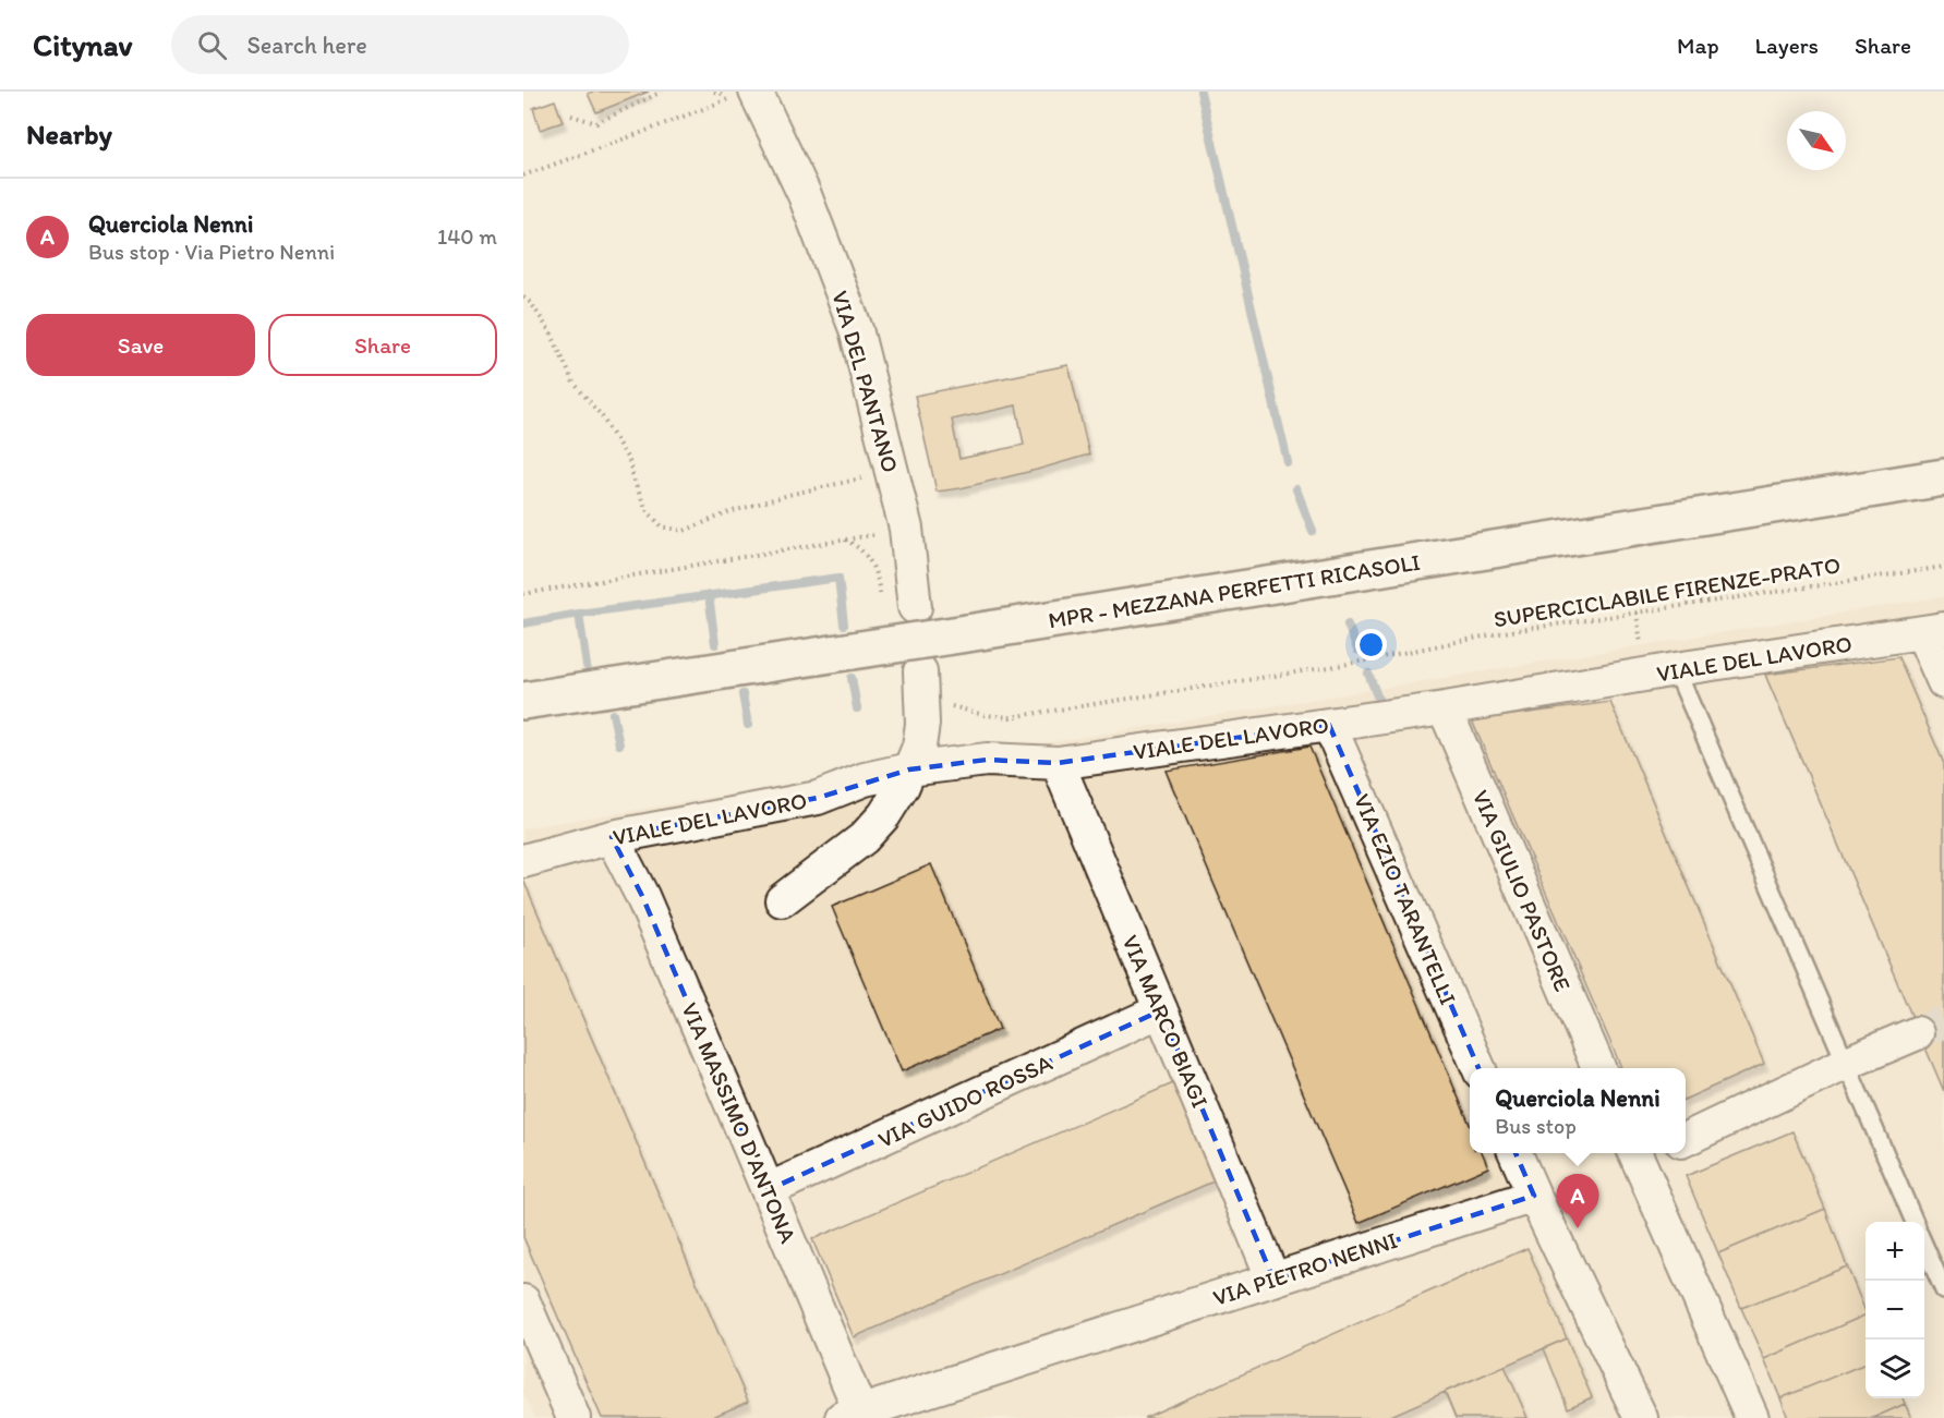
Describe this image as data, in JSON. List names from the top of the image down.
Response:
{
  "streets": {
    "main road": ["MPR - MEZZANA PERFETTI RICASOLI"],
    "street": [
      "VIA DEL PANTANO",
      "VIALE DEL LAVORO",
      "VIA GIULIO PASTORE",
      "VIA EZIO TARANTELLI",
      "VIA MARCO BIAGI",
      "VIA GUIDO ROSSA",
      "VIA MASSIMO D'ANTONA",
      "VIA PIETRO NENNI"
    ],
    "path": ["SUPERCICLABILE FIRENZE-PRATO"]
  },
  "crossings": [
    ["VIALE DEL LAVORO", "VIA GIULIO PASTORE"],
    ["VIALE DEL LAVORO", "VIA EZIO TARANTELLI"],
    ["VIALE DEL LAVORO", "VIA MARCO BIAGI"],
    ["VIALE DEL LAVORO", "VIA MASSIMO D'ANTONA"],
    ["VIA MARCO BIAGI", "VIA GUIDO ROSSA"],
    ["VIA MARCO BIAGI", "VIA PIETRO NENNI"],
    ["VIA GUIDO ROSSA", "VIA MASSIMO D'ANTONA"],
    ["VIA MASSIMO D'ANTONA", "VIA PIETRO NENNI"]
  ],
  "north": "bottom right",
  "page": {
    "header": "Citynav",
    "search": "Search here",
    "nav": ["Map", "Layers", "Share"],
    "heading": "Nearby",
    "list": [
      {
        "mark": "A",
        "name": "Querciola Nenni",
        "note": "Bus stop · Via Pietro Nenni",
        "value": "140 m"
      }
    ],
    "buttons": ["Save", "Share"],
    "popup": ["Querciola Nenni", "Bus stop"],
    "pins": "A",
    "map_buttons": ["+", "−"]
  }
}
